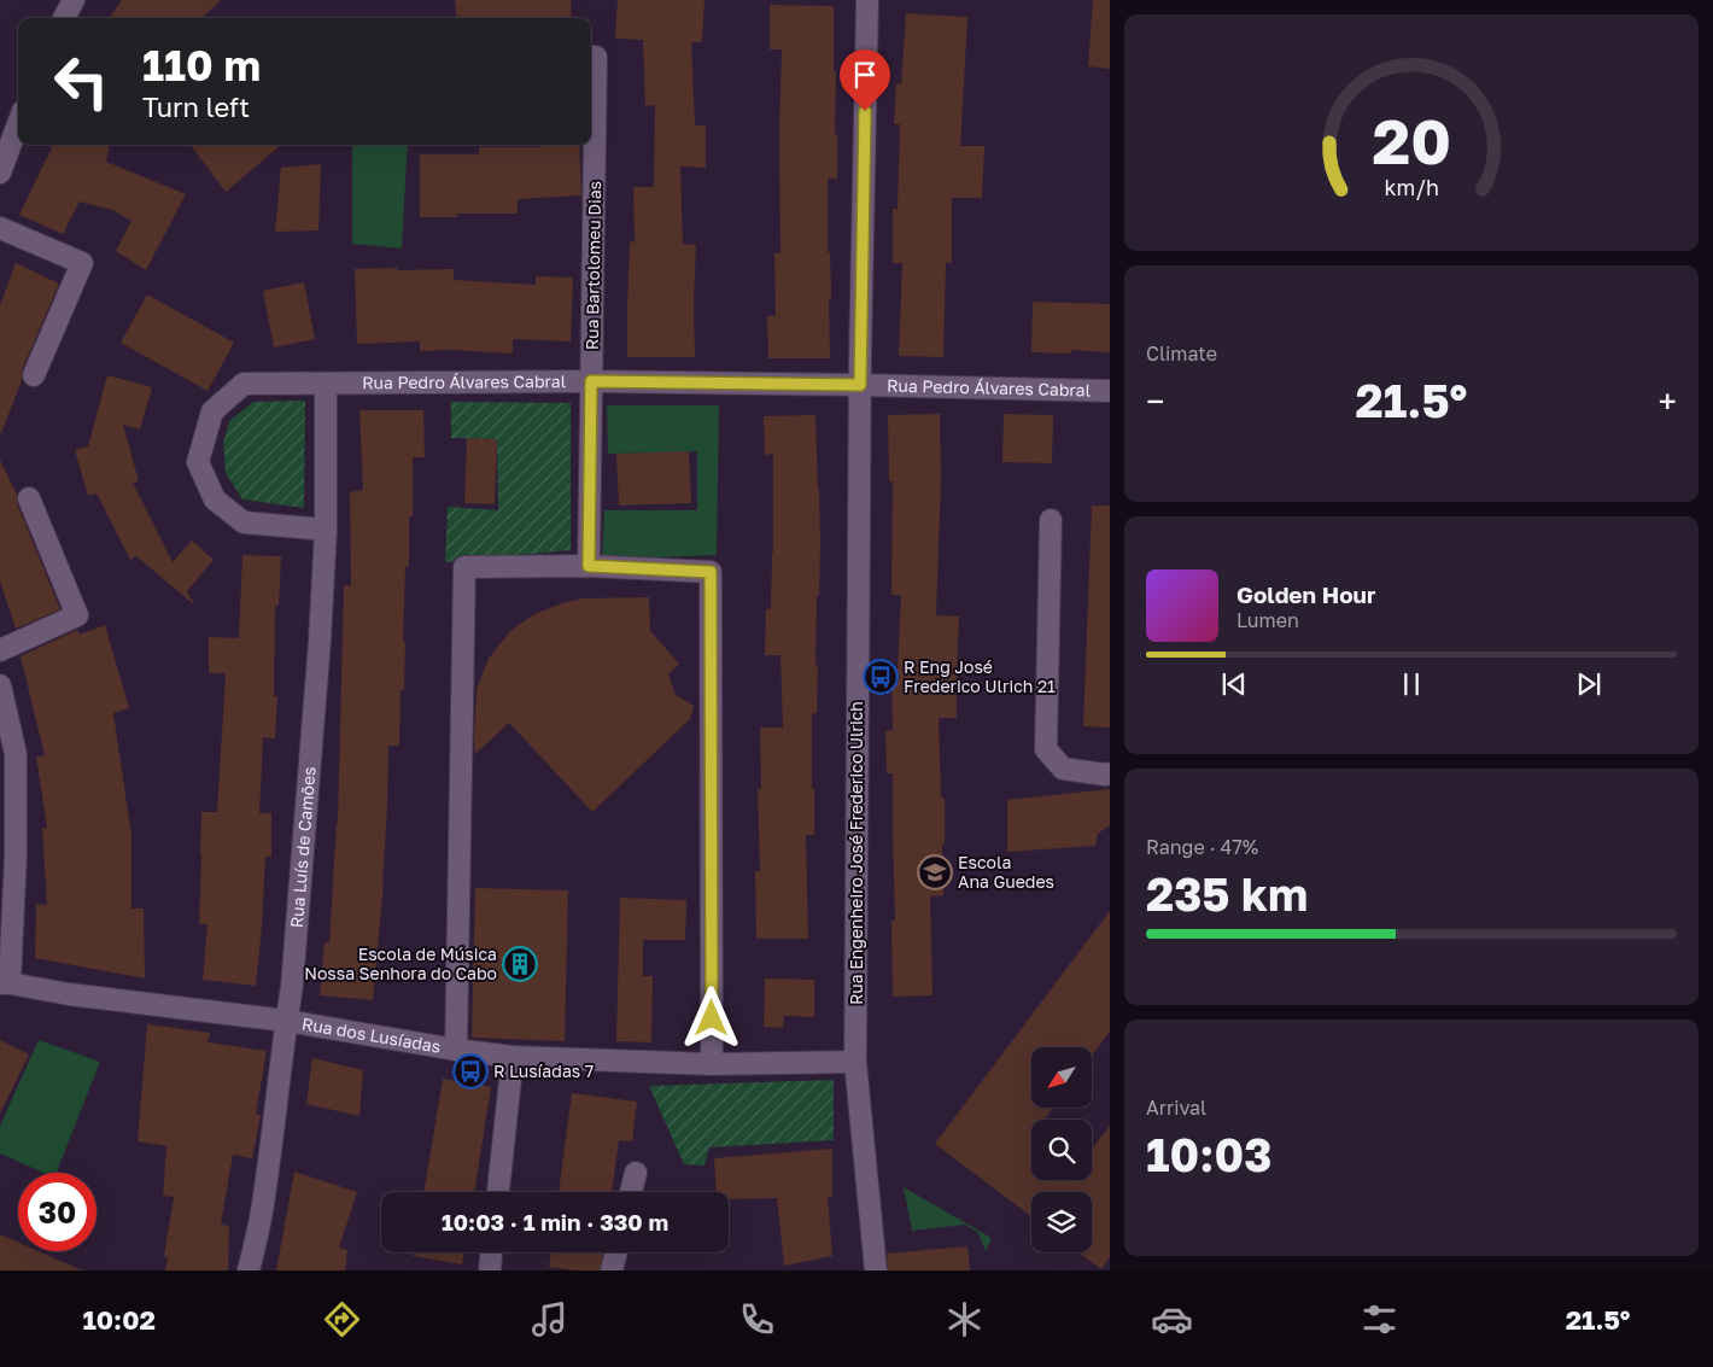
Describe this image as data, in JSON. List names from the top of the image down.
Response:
{
  "streets": {
    "street": [
      "Rua Bartolomeu Dias",
      "Rua Pedro Álvares Cabral",
      "Rua Luís de Camões",
      "Rua Engenheiro José Frederico Ulrich",
      "Rua dos Lusíadas"
    ]
  },
  "crossings": [
    ["Rua Bartolomeu Dias", "Rua Pedro Álvares Cabral"],
    ["Rua Pedro Álvares Cabral", "Rua Luís de Camões"],
    ["Rua Pedro Álvares Cabral", "Rua Engenheiro José Frederico Ulrich"],
    ["Rua Luís de Camões", "Rua dos Lusíadas"],
    ["Rua Engenheiro José Frederico Ulrich", "Rua dos Lusíadas"]
  ],
  "places": {
    "bus stop": ["R Eng José Frederico Ulrich 21", "R Lusíadas 7"],
    "school or university": ["Escola Ana Guedes"],
    "building": ["Escola de Música Nossa Senhora do Cabo"]
  },
  "north": "bottom left",
  "page": {
    "turn": ["110 m", "Turn left"],
    "tile": [
      "Climate",
      ["Range · 47%", "235 km"],
      ["Arrival", "10:03"]
    ],
    "heat": ["−", "21.5°", "+"],
    "song": ["Golden Hour", "Lumen"],
    "limit": "30",
    "trip": "10:03 · 1 min · 330 m",
    "tabs": ["10:02", "21.5°"],
    "gauge": ["20", "km/h"]
  }
}
